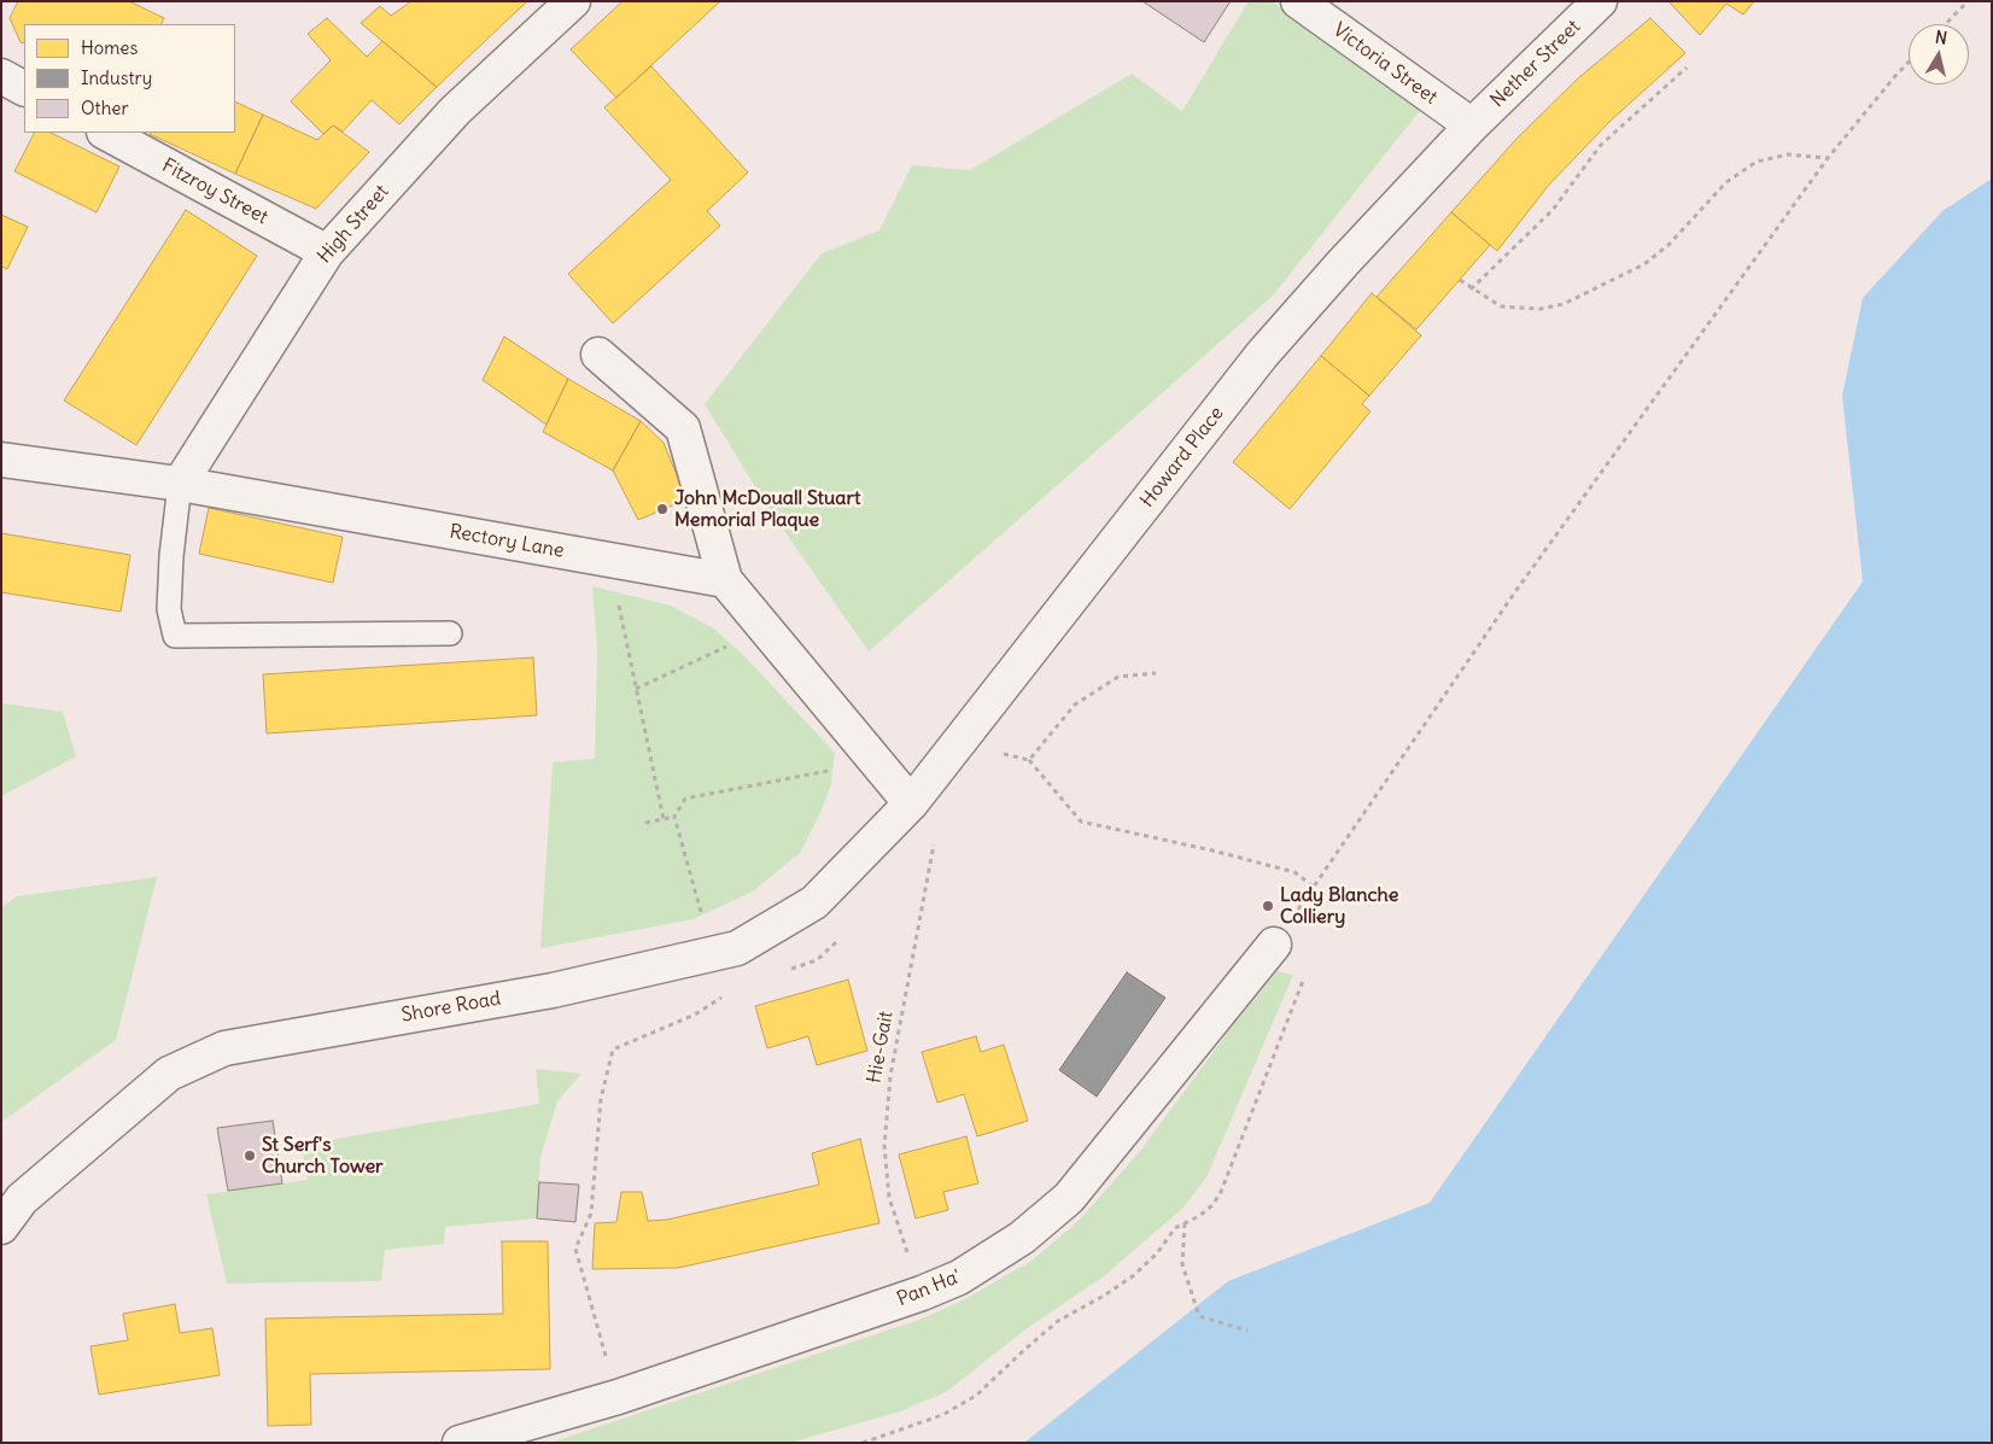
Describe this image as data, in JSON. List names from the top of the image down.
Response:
{
  "streets": {
    "street": [
      "Victoria Street",
      "Nether Street",
      "Fitzroy Street",
      "High Street",
      "Howard Place",
      "Rectory Lane",
      "Shore Road",
      "Pan Ha'"
    ],
    "path": ["Hie-Gait"]
  },
  "crossings": [
    ["Victoria Street", "Nether Street"],
    ["Victoria Street", "Howard Place"],
    ["Nether Street", "Howard Place"],
    ["Fitzroy Street", "High Street"],
    ["High Street", "Rectory Lane"],
    ["Howard Place", "Shore Road"],
    ["Hie-Gait", "Pan Ha'"]
  ],
  "places": ["John McDouall Stuart Memorial Plaque", "Lady Blanche Colliery", "St Serf's Church Tower"],
  "legend": ["Homes", "Industry", "Other"],
  "north": "top"
}
